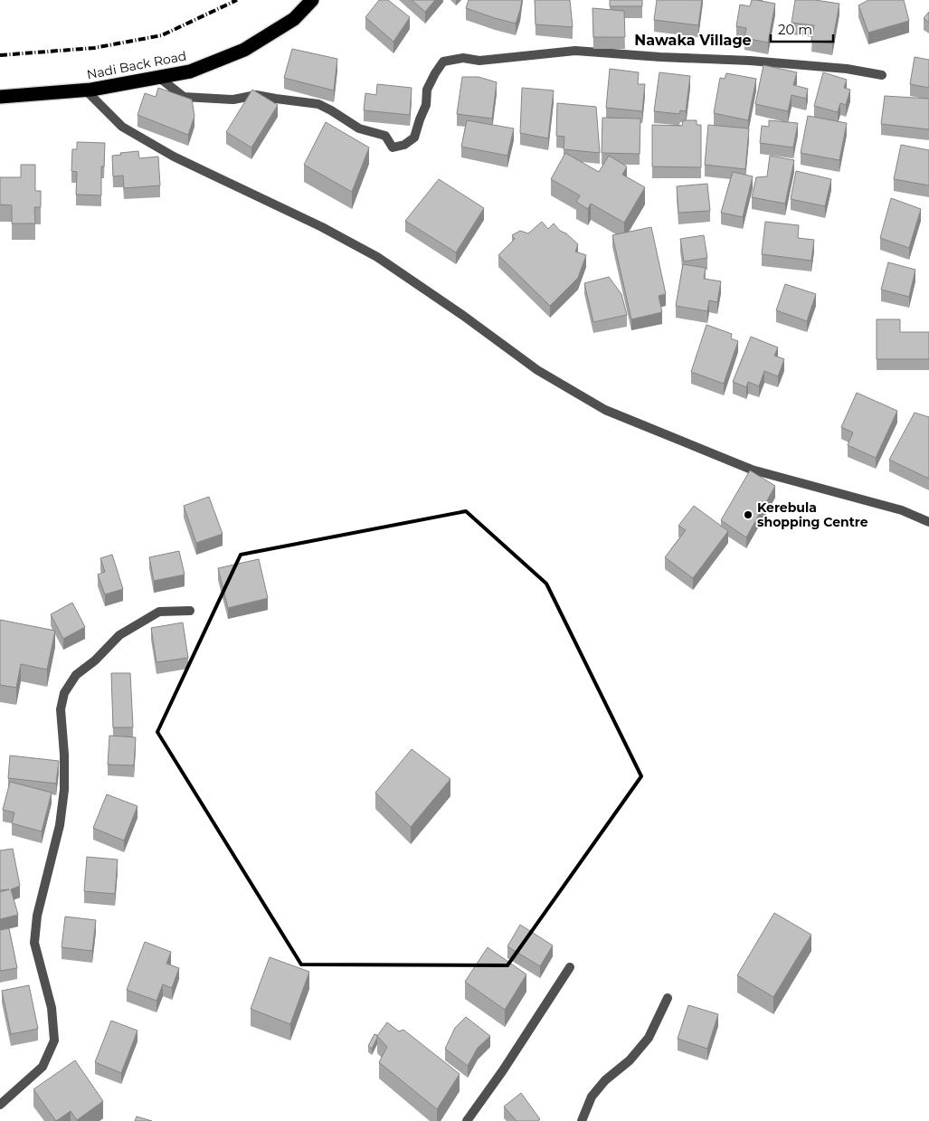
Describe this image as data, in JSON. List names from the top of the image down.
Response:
{
  "streets": {
    "highway": ["Nadi Back Road"]
  },
  "districts": ["Nawaka Village"],
  "places": ["Kerebula shopping Centre"],
  "scale_bar": "20 m"
}
